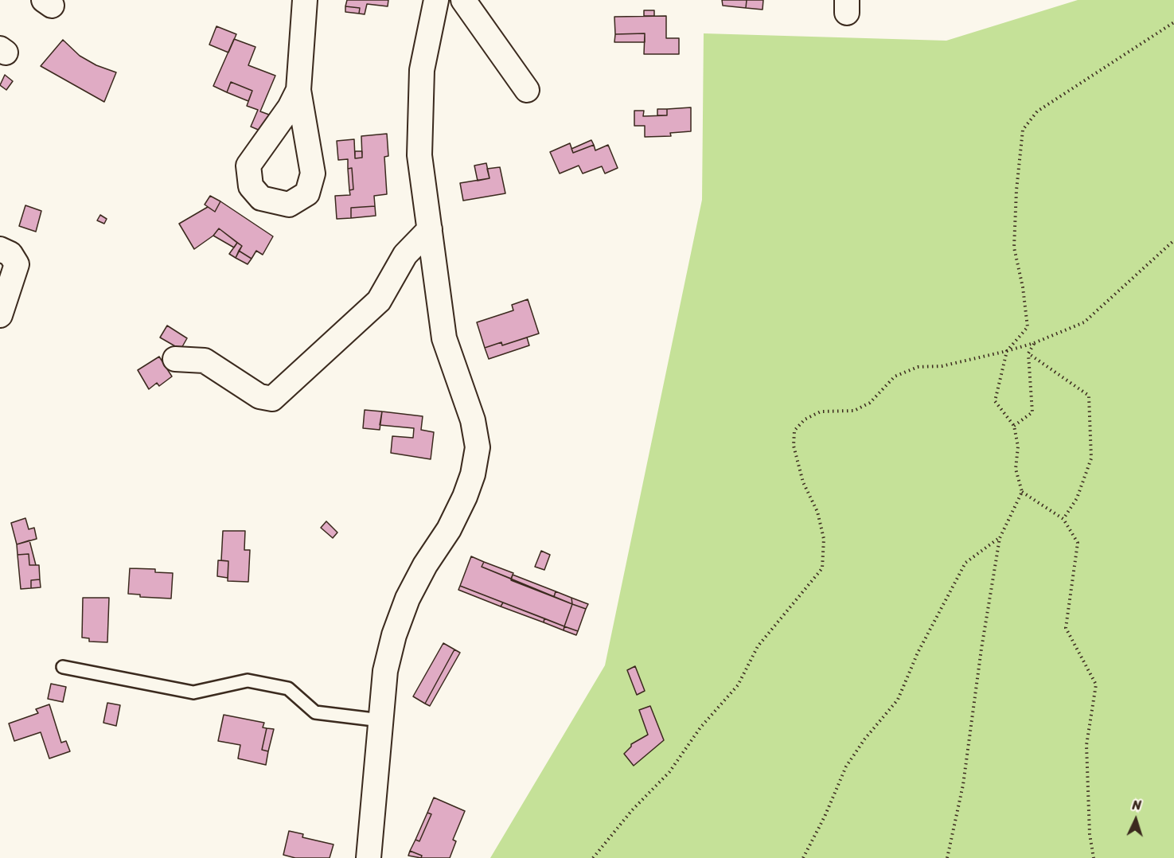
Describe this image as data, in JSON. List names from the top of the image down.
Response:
{
  "north": "top"
}
